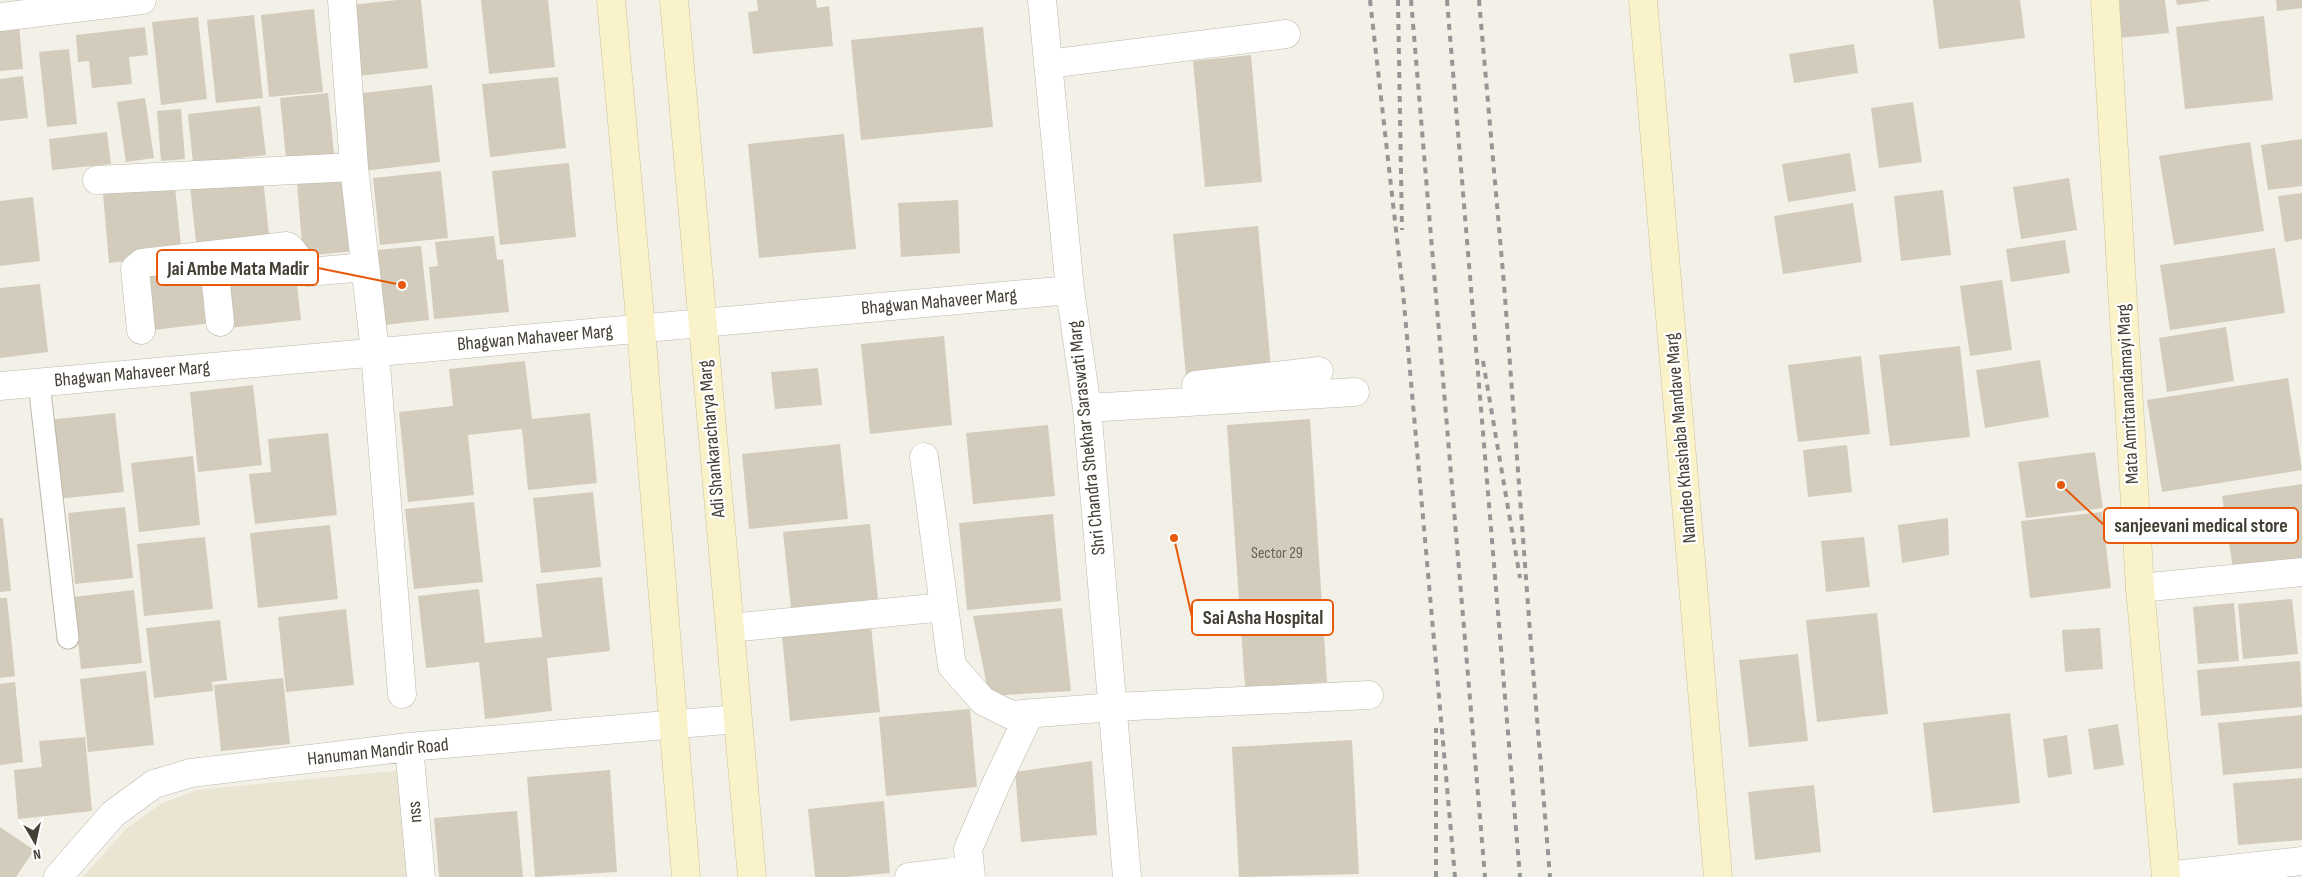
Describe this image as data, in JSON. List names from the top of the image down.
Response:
{
  "streets": {
    "main road": ["Mata Amritanandamayi Marg", "Namdeo Khashaba Mandave Marg", "Adi Shankaracharya Marg"],
    "street": [
      "Bhagwan Mahaveer Marg",
      "Shri Chandra Shekhar Saraswati Marg",
      "Hanuman Mandir Road",
      "nss"
    ]
  },
  "crossings": [
    ["Bhagwan Mahaveer Marg", "Shri Chandra Shekhar Saraswati Marg"],
    ["Bhagwan Mahaveer Marg", "Adi Shankaracharya Marg"],
    ["Adi Shankaracharya Marg", "Hanuman Mandir Road"],
    ["Hanuman Mandir Road", "nss"]
  ],
  "places": ["Jai Ambe Mata Madir", "sanjeevani medical store", "Sai Asha Hospital"],
  "house_numbers": ["Sector 29"],
  "north": "bottom"
}
